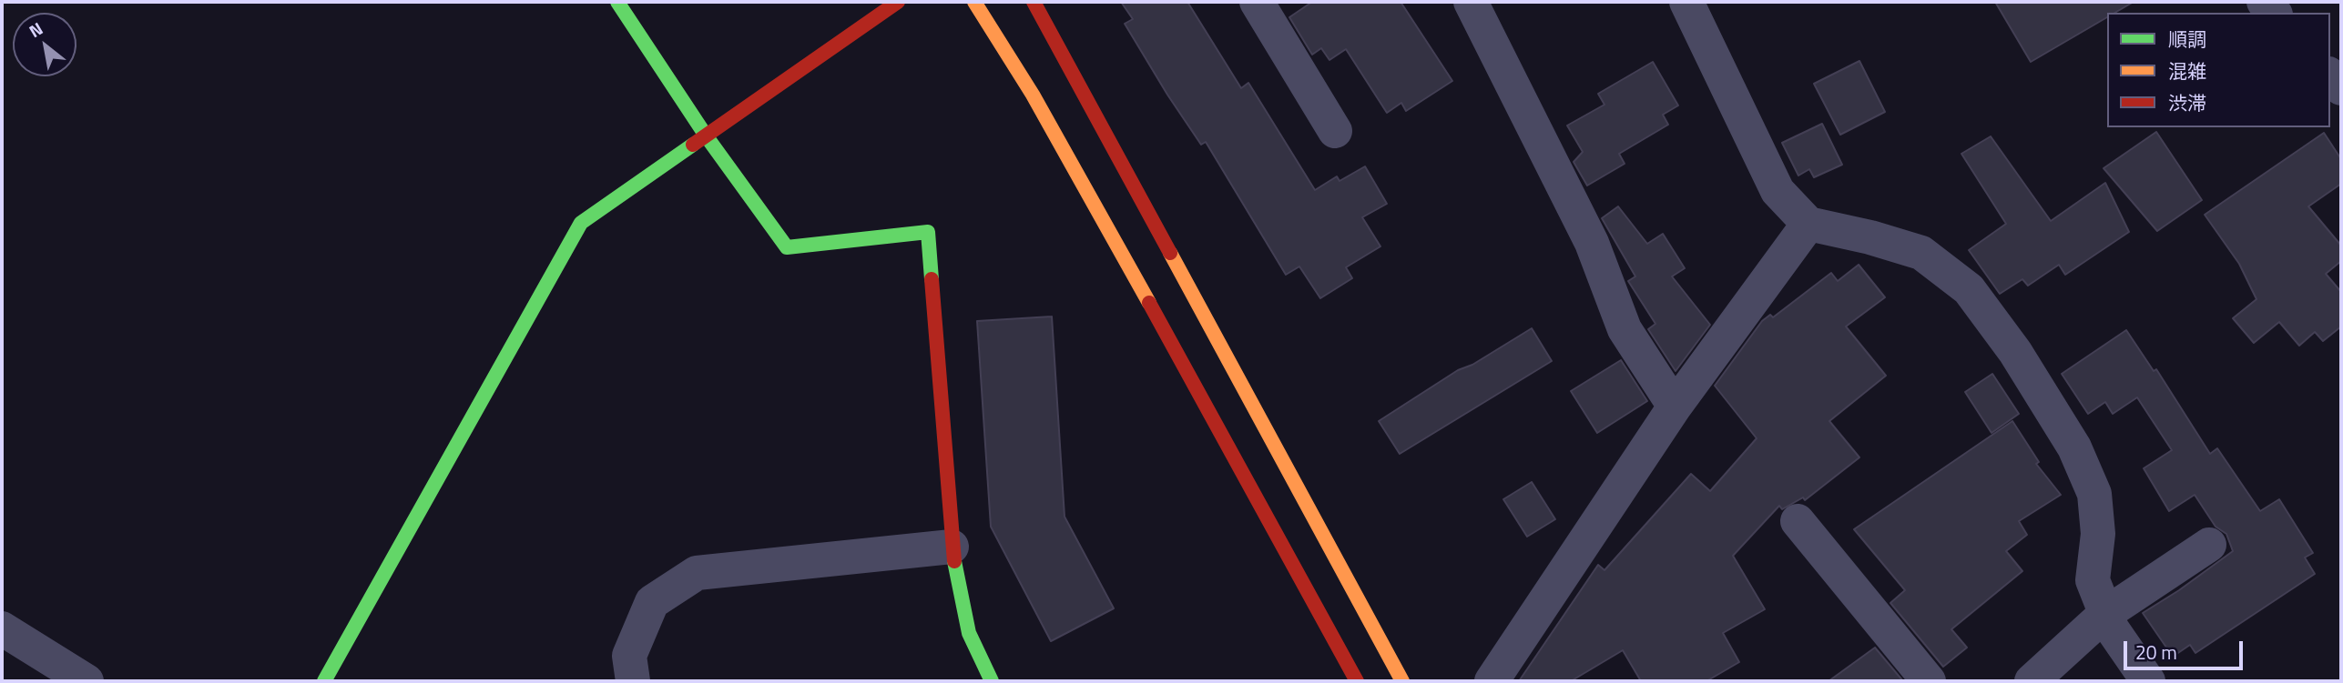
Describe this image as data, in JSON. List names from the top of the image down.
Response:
{
  "legend": ["順調", "混雑", "渋滞"],
  "scale_bar": "20 m",
  "north": "top left"
}
